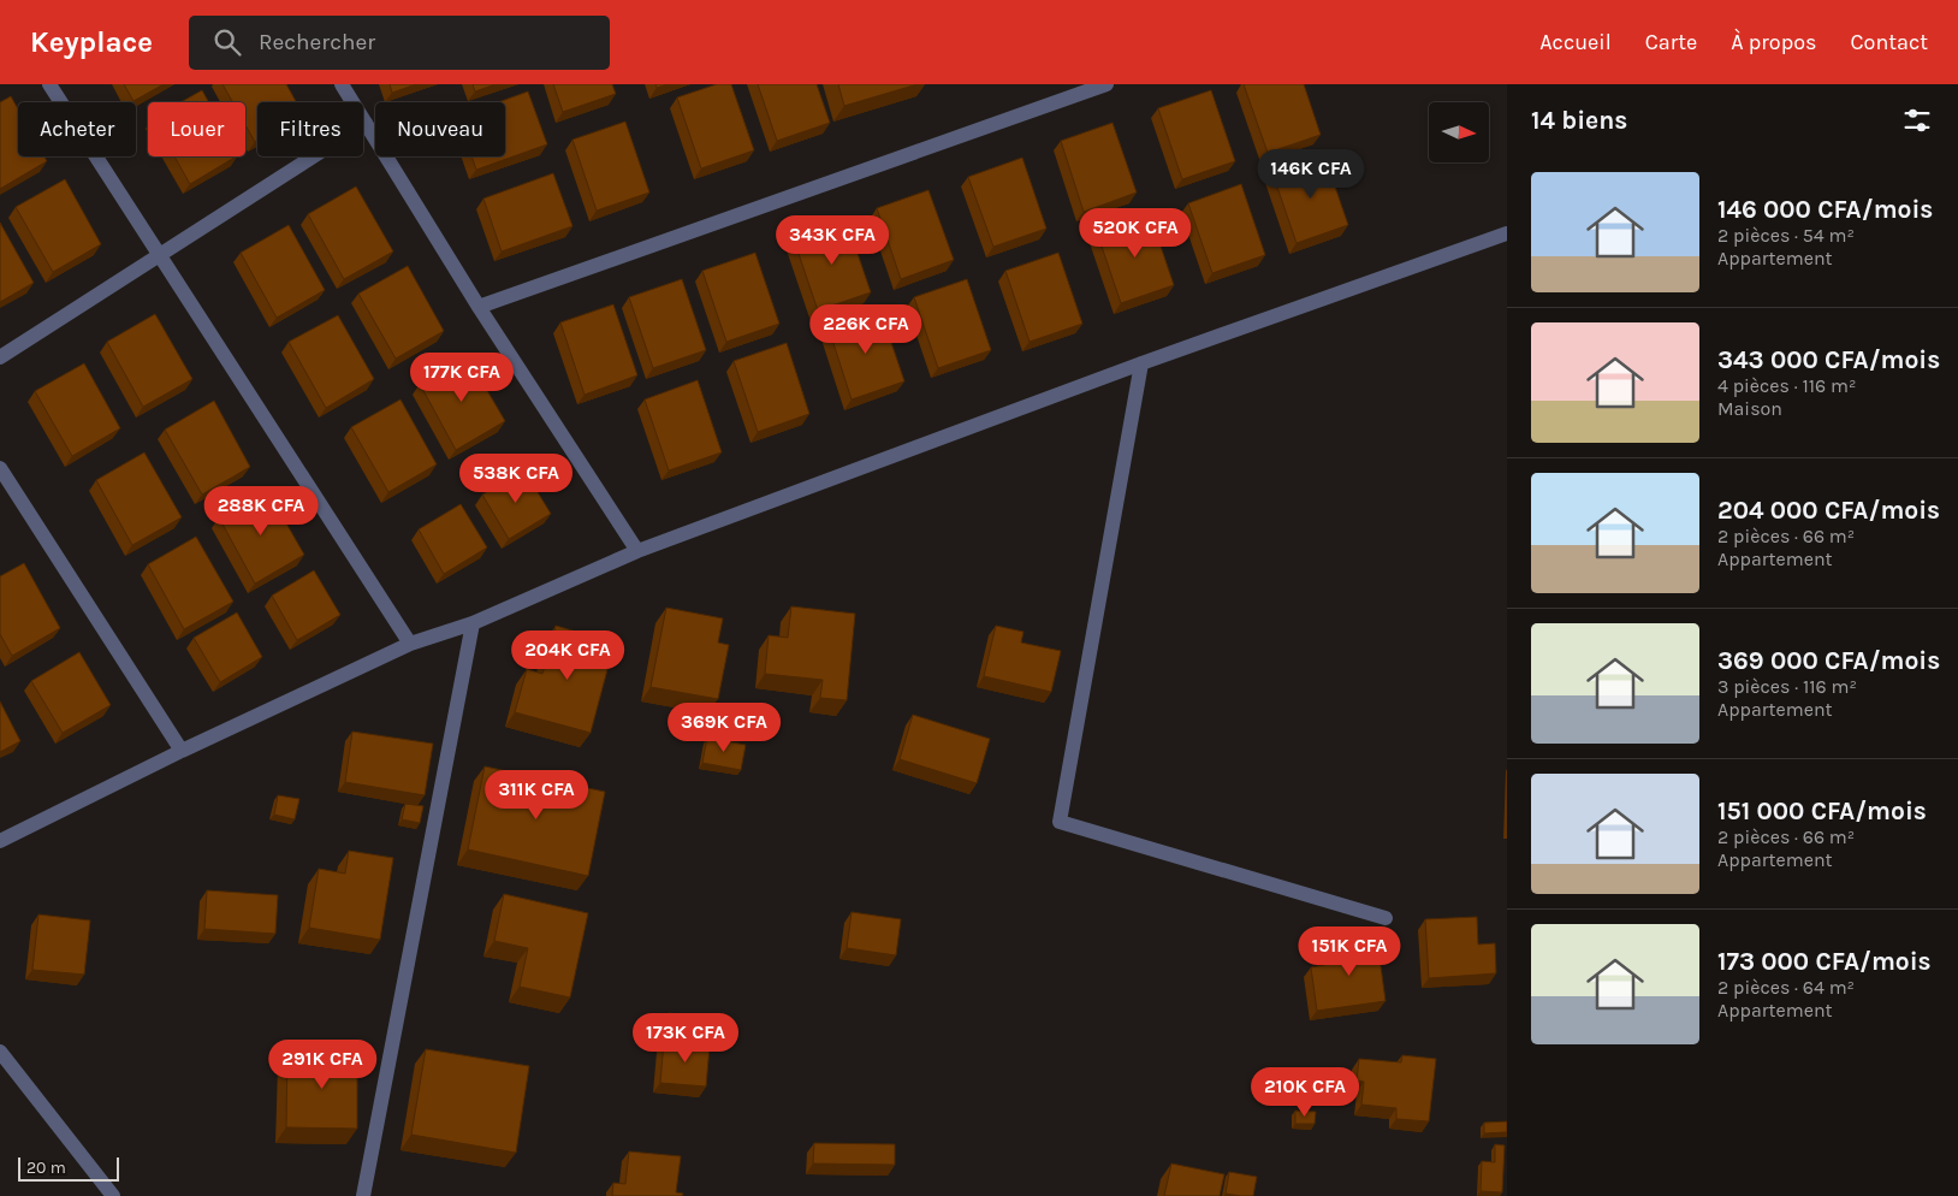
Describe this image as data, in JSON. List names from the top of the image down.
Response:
{
  "scale_bar": "20 m",
  "north": "right",
  "page": {
    "header": "Keyplace",
    "search": "Rechercher",
    "nav": [
      "Accueil",
      "Carte",
      "À propos",
      "Contact"
    ],
    "heading": "14 biens",
    "chip": [
      "Acheter",
      "Louer",
      "Filtres",
      "Nouveau"
    ],
    "price": [
      "146K CFA",
      "520K CFA",
      "343K CFA",
      "226K CFA",
      "177K CFA",
      "538K CFA",
      "288K CFA",
      "204K CFA",
      "369K CFA",
      "311K CFA",
      "151K CFA",
      "173K CFA",
      "291K CFA",
      "210K CFA"
    ],
    "list": [
      {
        "name": "146 000 CFA/mois",
        "note": "2 pièces · 54 m² · Appartement"
      },
      {
        "name": "343 000 CFA/mois",
        "note": "4 pièces · 116 m² · Maison"
      },
      {
        "name": "204 000 CFA/mois",
        "note": "2 pièces · 66 m² · Appartement"
      },
      {
        "name": "369 000 CFA/mois",
        "note": "3 pièces · 116 m² · Appartement"
      },
      {
        "name": "151 000 CFA/mois",
        "note": "2 pièces · 66 m² · Appartement"
      },
      {
        "name": "173 000 CFA/mois",
        "note": "2 pièces · 64 m² · Appartement"
      }
    ],
    "scale": "20 m"
  }
}
